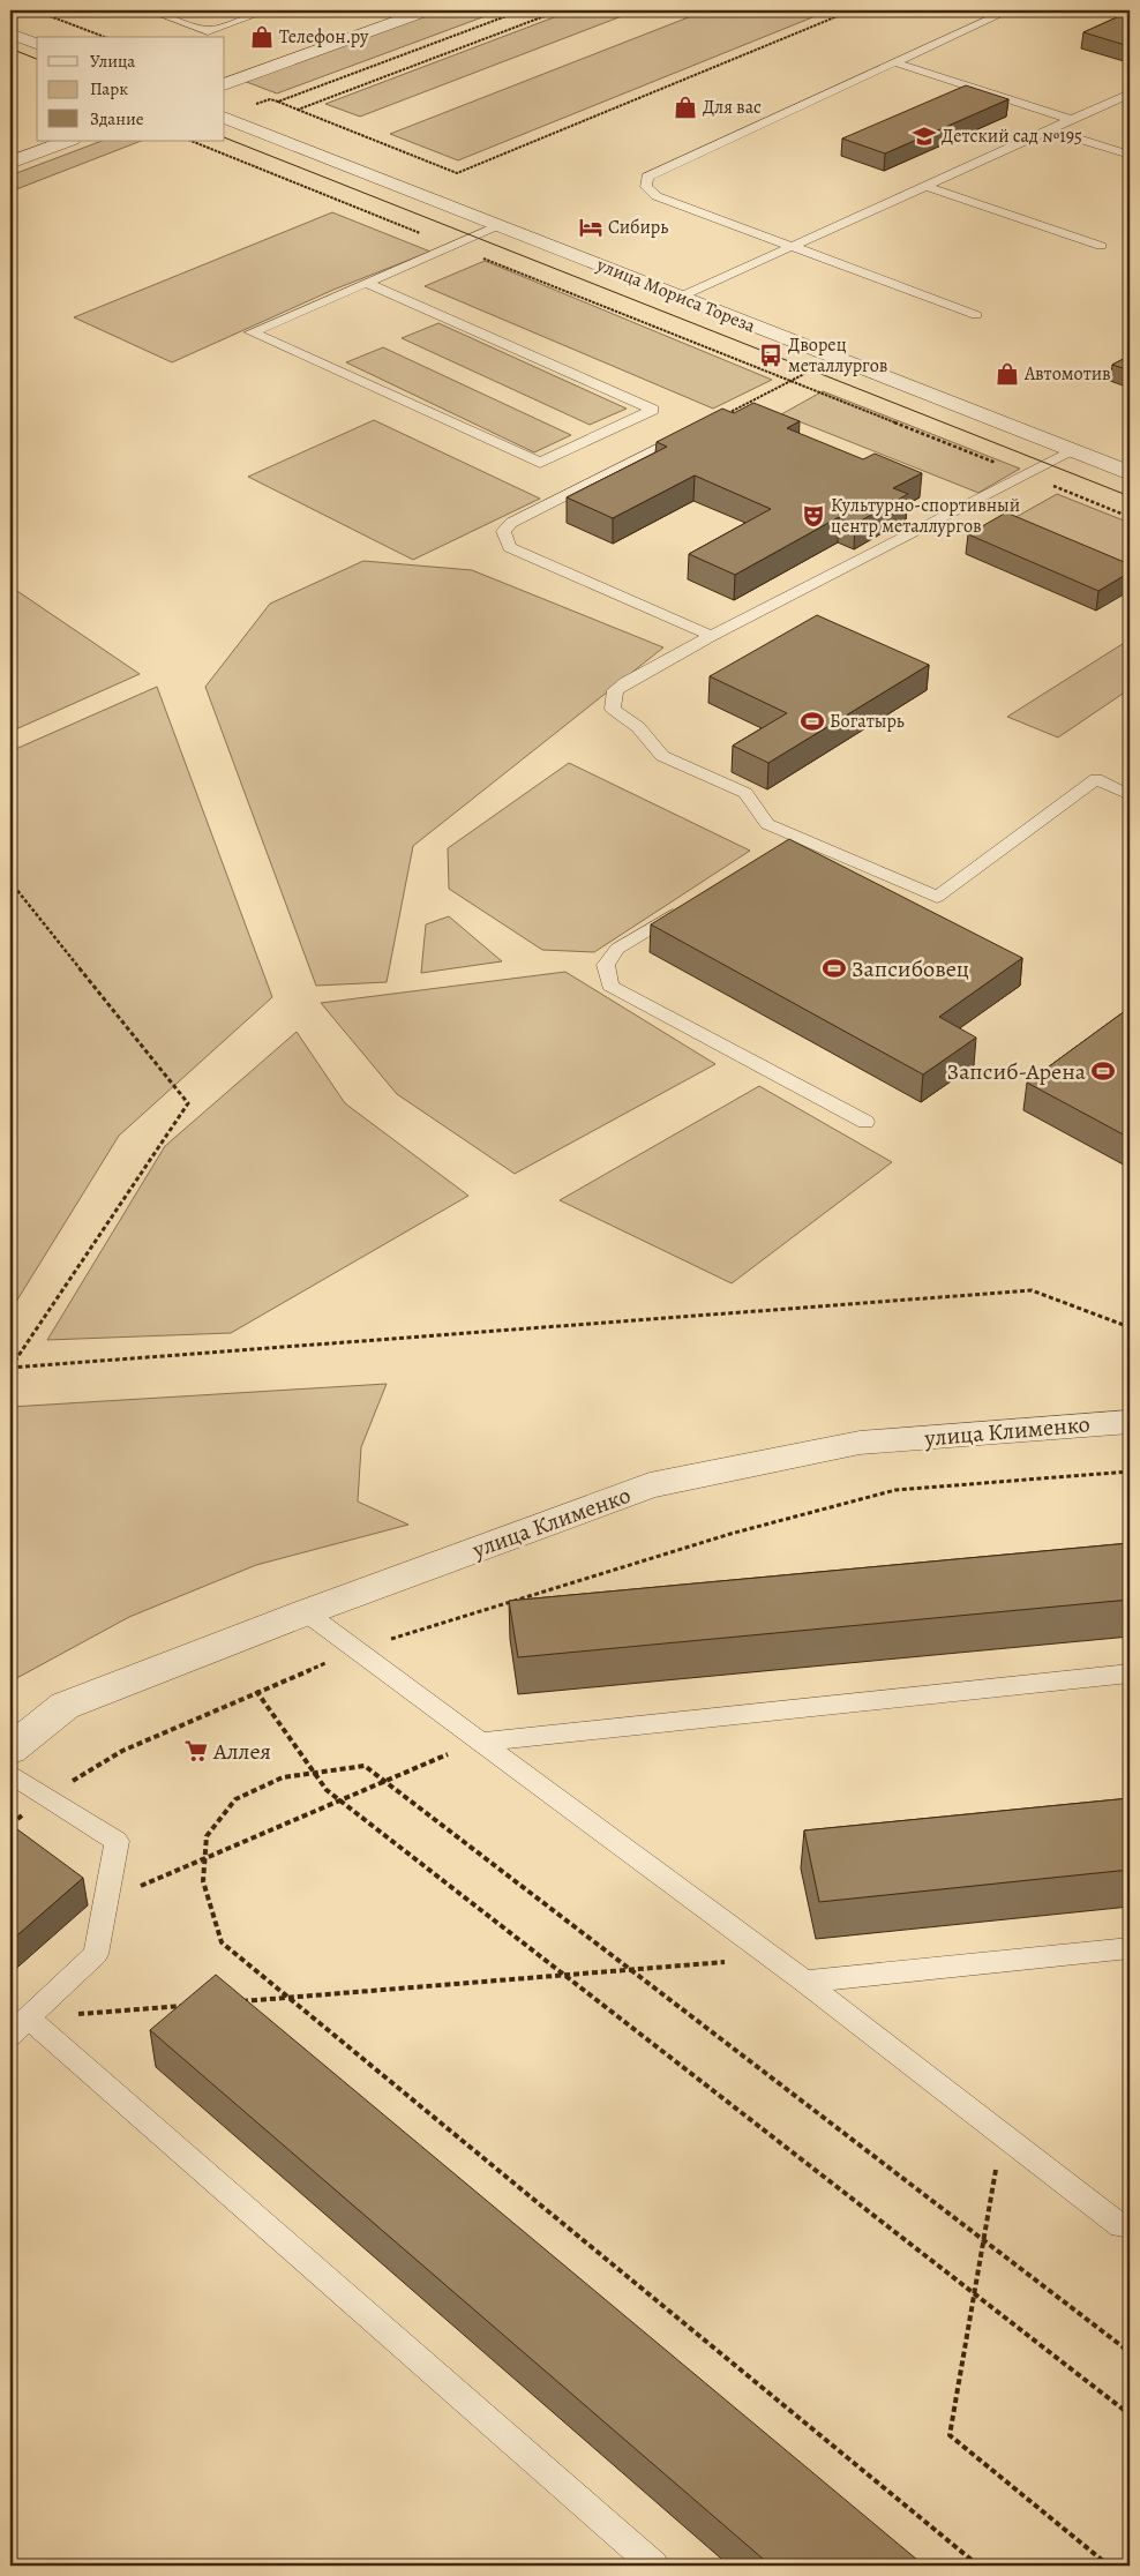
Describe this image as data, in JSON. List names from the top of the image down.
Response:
{
  "streets": {
    "street": ["улица Мориса Тореза", "улица Клименко"]
  },
  "places": {
    "shop": ["Телефон.ру", "Для вас", "Автомотив"],
    "school or university": ["Детский сад №195"],
    "hotel": ["Сибирь"],
    "bus stop": ["Дворец металлургов"],
    "theatre": ["Культурно-спортивный центр металлургов"],
    "sports": ["Богатырь", "Запсибовец", "Запсиб-Арена"],
    "supermarket": ["Аллея"]
  },
  "legend": ["Улица", "Парк", "Здание"]
}
